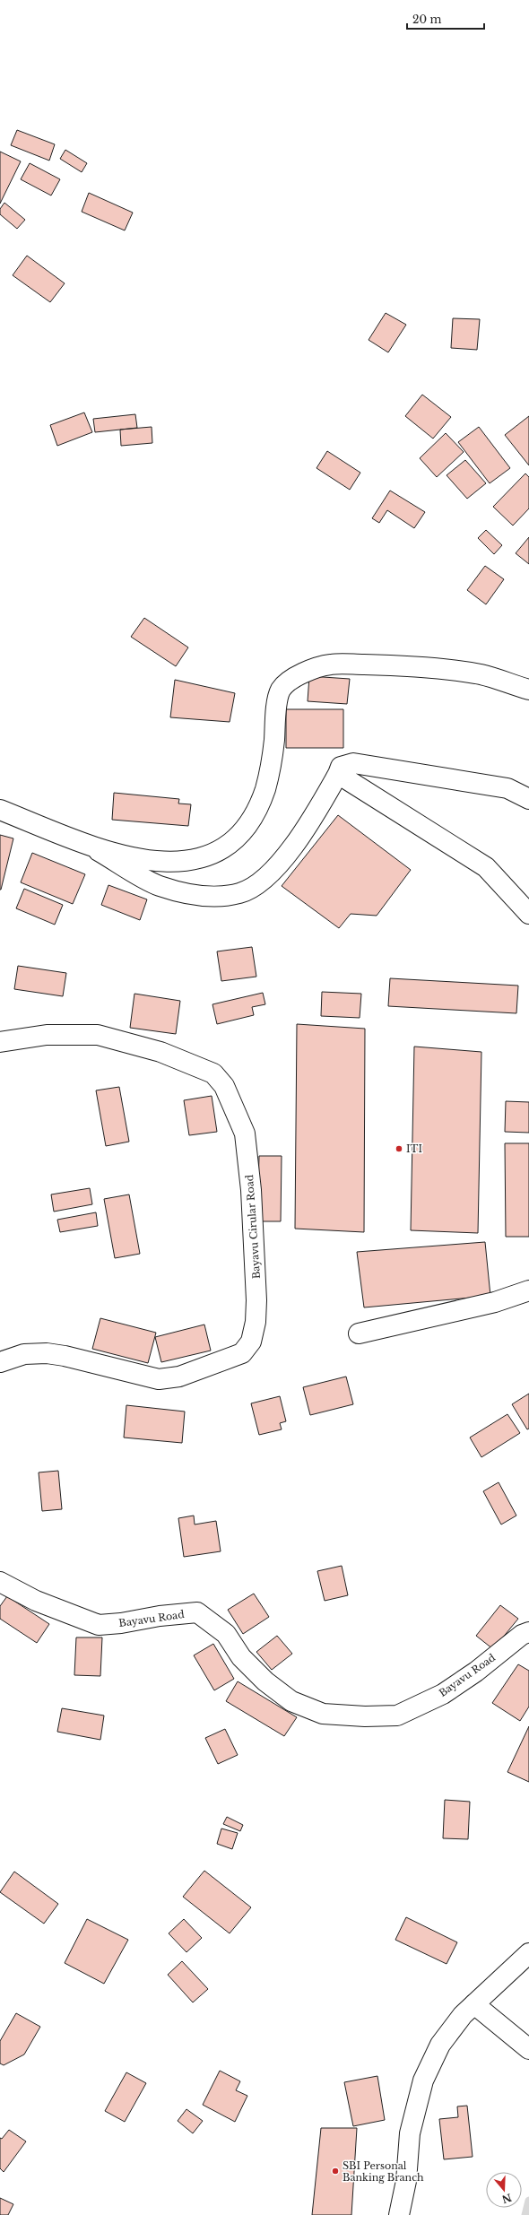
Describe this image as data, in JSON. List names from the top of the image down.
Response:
{
  "streets": {
    "main road": ["Bayavu Cirular Road", "Bayavu Road"]
  },
  "places": ["ITI", "SBI Personal Banking Branch"],
  "scale_bar": "20 m",
  "north": "bottom"
}
